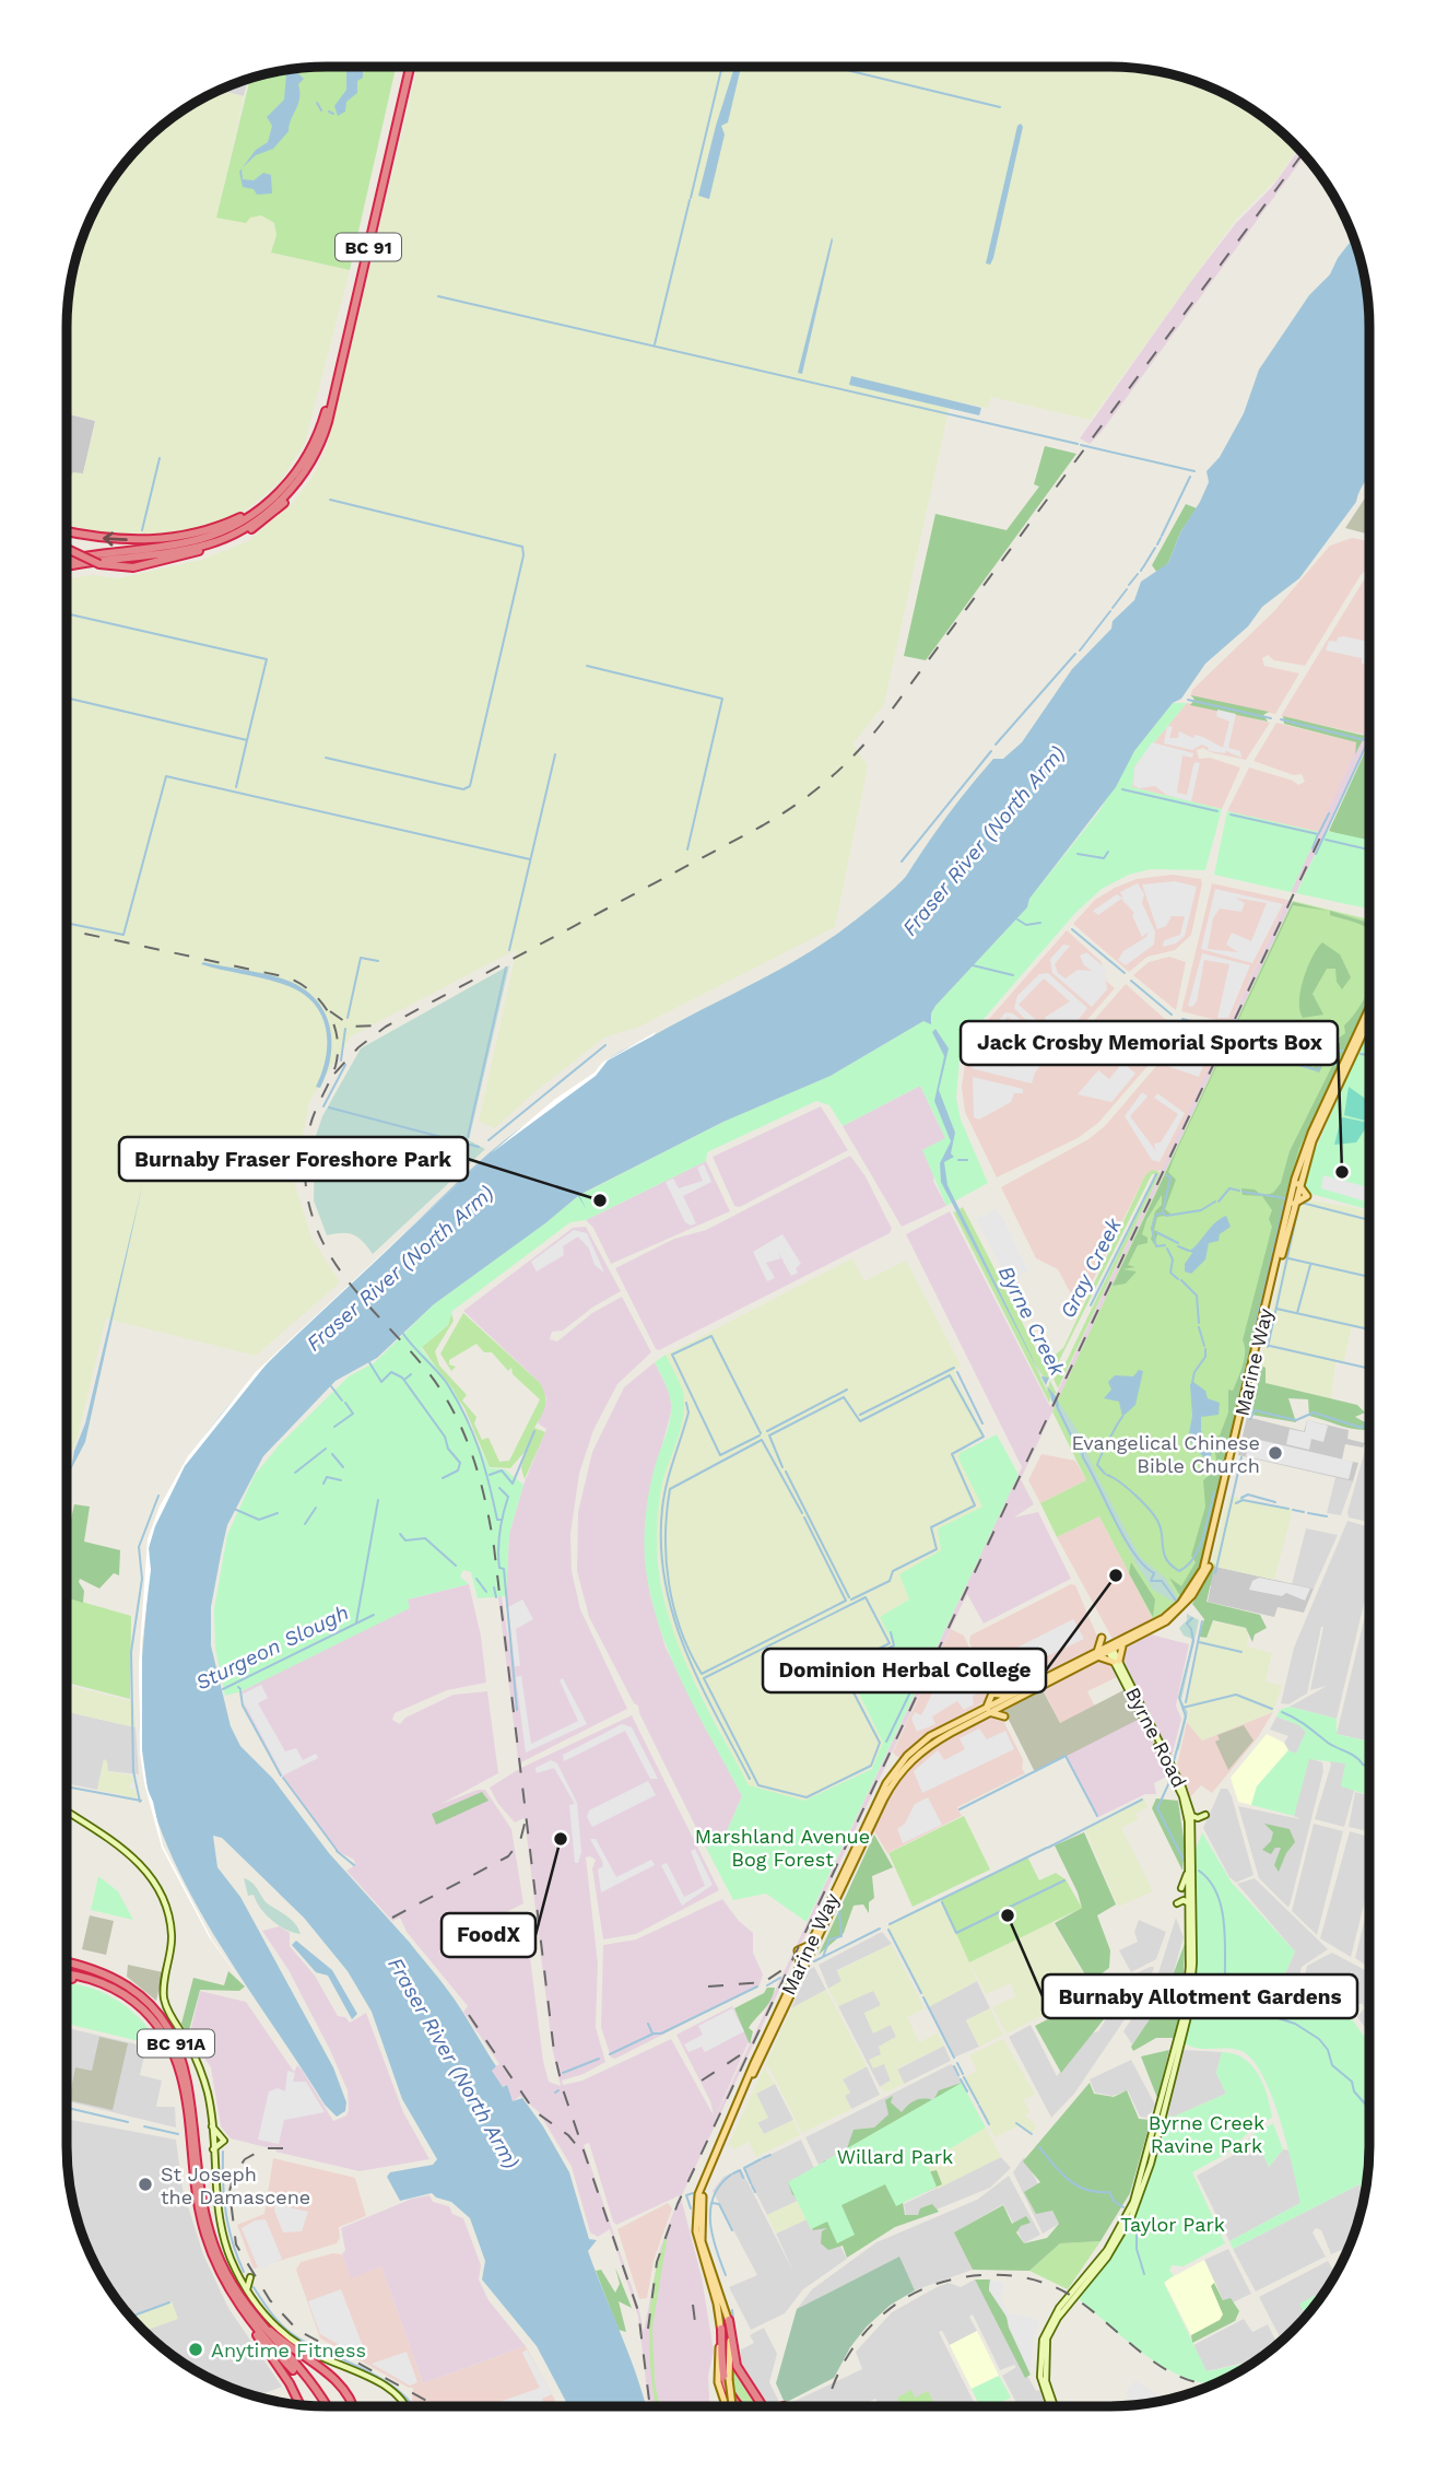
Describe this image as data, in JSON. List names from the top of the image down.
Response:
{
  "streets": {
    "highway": ["BC 91", "BC 91A"],
    "main road": ["Marine Way", "Byrne Road"]
  },
  "crossings": [
    ["Marine Way", "Byrne Road"]
  ],
  "water": [
    "Fraser River (North Arm)",
    "Gray Creek",
    "Byrne Creek",
    "Sturgeon Slough"
  ],
  "parks": [
    "Marshland Avenue Bog Forest",
    "Byrne Creek Ravine Park",
    "Willard Park",
    "Taylor Park"
  ],
  "places": [
    "Jack Crosby Memorial Sports Box",
    "Burnaby Fraser Foreshore Park",
    "Evangelical Chinese Bible Church",
    "Dominion Herbal College",
    "FoodX",
    "Burnaby Allotment Gardens",
    "St Joseph the Damascene",
    "Anytime Fitness"
  ]
}
